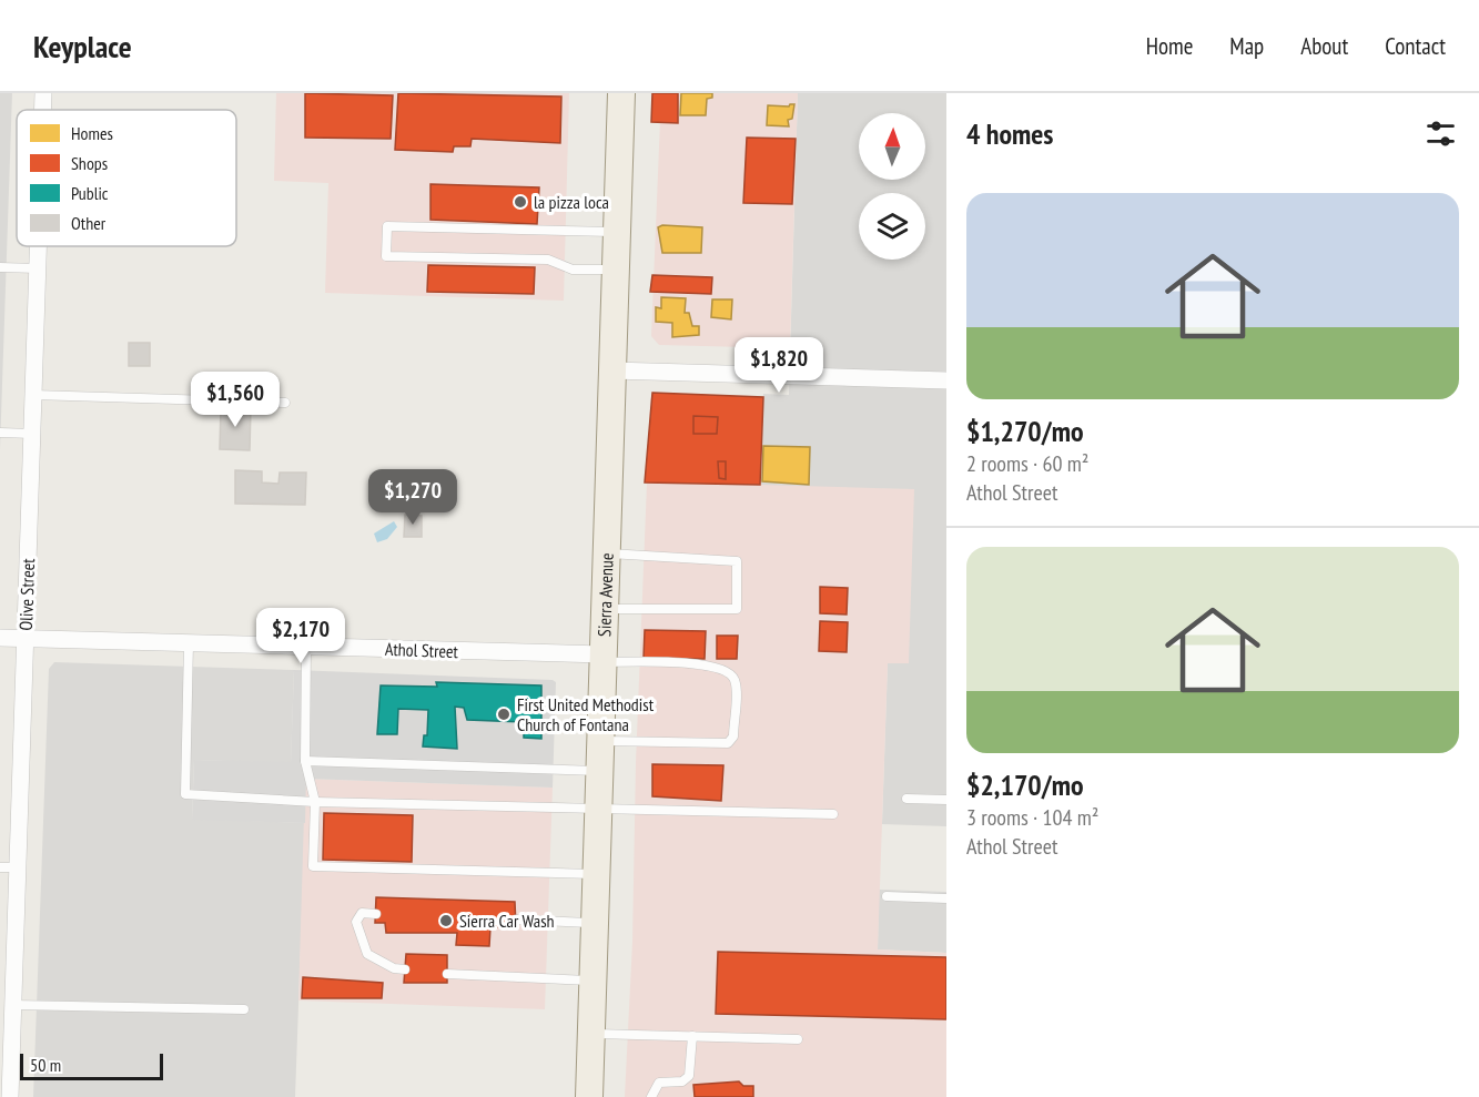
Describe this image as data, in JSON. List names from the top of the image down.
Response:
{
  "streets": {
    "main road": ["Sierra Avenue"],
    "street": ["Olive Street", "Athol Street"]
  },
  "crossings": [
    ["Olive Street", "Athol Street"],
    ["Sierra Avenue", "Athol Street"]
  ],
  "places": ["la pizza loca", "First United Methodist Church of Fontana", "Sierra Car Wash"],
  "legend": [
    "Homes",
    "Shops",
    "Public",
    "Other"
  ],
  "scale_bar": "50 m",
  "north": "top",
  "page": {
    "header": "Keyplace",
    "nav": [
      "Home",
      "Map",
      "About",
      "Contact"
    ],
    "heading": "4 homes",
    "list": [
      {
        "name": "$1,270/mo",
        "note": "2 rooms · 60 m² · Athol Street"
      },
      {
        "name": "$2,170/mo",
        "note": "3 rooms · 104 m² · Athol Street"
      }
    ],
    "price": [
      "$1,820",
      "$1,560",
      "$1,270",
      "$2,170"
    ],
    "scale": "50 m"
  }
}
